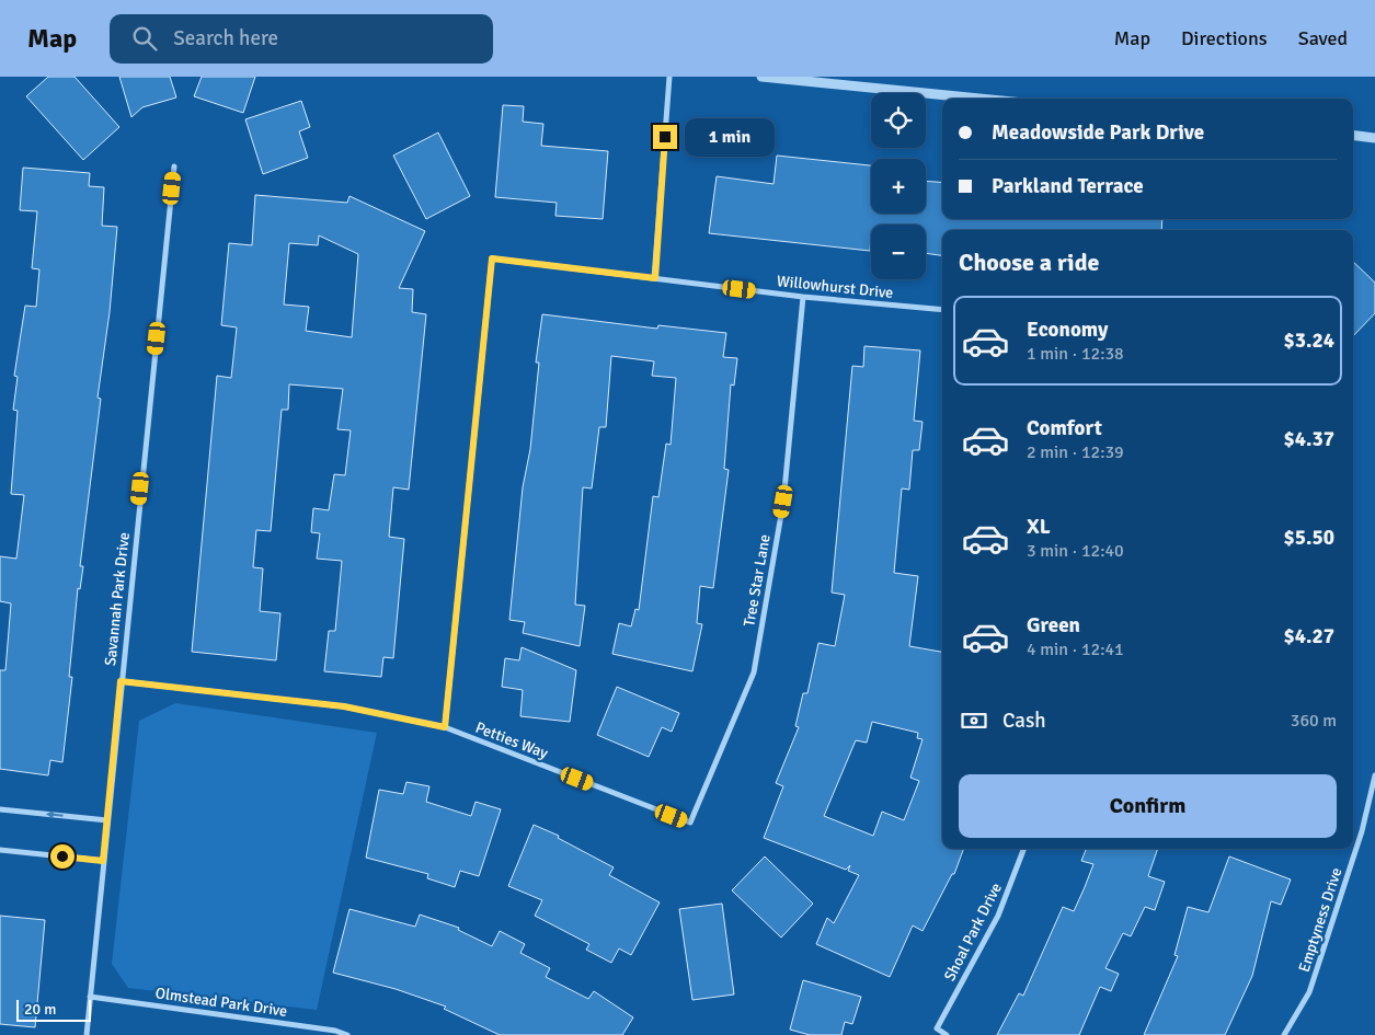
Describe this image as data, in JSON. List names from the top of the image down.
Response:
{
  "streets": {
    "street": [
      "Willowhurst Drive",
      "Tree Star Lane",
      "Savannah Park Drive",
      "Petties Way",
      "Emptyness Drive",
      "Shoal Park Drive",
      "Olmstead Park Drive"
    ]
  },
  "crossings": [
    ["Willowhurst Drive", "Tree Star Lane"],
    ["Willowhurst Drive", "Petties Way"],
    ["Tree Star Lane", "Petties Way"],
    ["Savannah Park Drive", "Petties Way"],
    ["Savannah Park Drive", "Olmstead Park Drive"]
  ],
  "scale_bar": "20 m",
  "page": {
    "header": "Map",
    "search": "Search here",
    "nav": ["Map", "Directions", "Saved"],
    "map_buttons": ["+", "−"],
    "banner": ["Meadowside Park Drive", "Parkland Terrace"],
    "bubble": "1 min",
    "heading": "Choose a ride",
    "list": [
      {
        "name": "Economy",
        "note": "1 min · 12:38",
        "value": "$3.24"
      },
      {
        "name": "Comfort",
        "note": "2 min · 12:39",
        "value": "$4.37"
      },
      {
        "name": "XL",
        "note": "3 min · 12:40",
        "value": "$5.50"
      },
      {
        "name": "Green",
        "note": "4 min · 12:41",
        "value": "$4.27"
      }
    ],
    "pay": ["Cash", "360 m"],
    "buttons": "Confirm",
    "scale": "20 m"
  }
}
